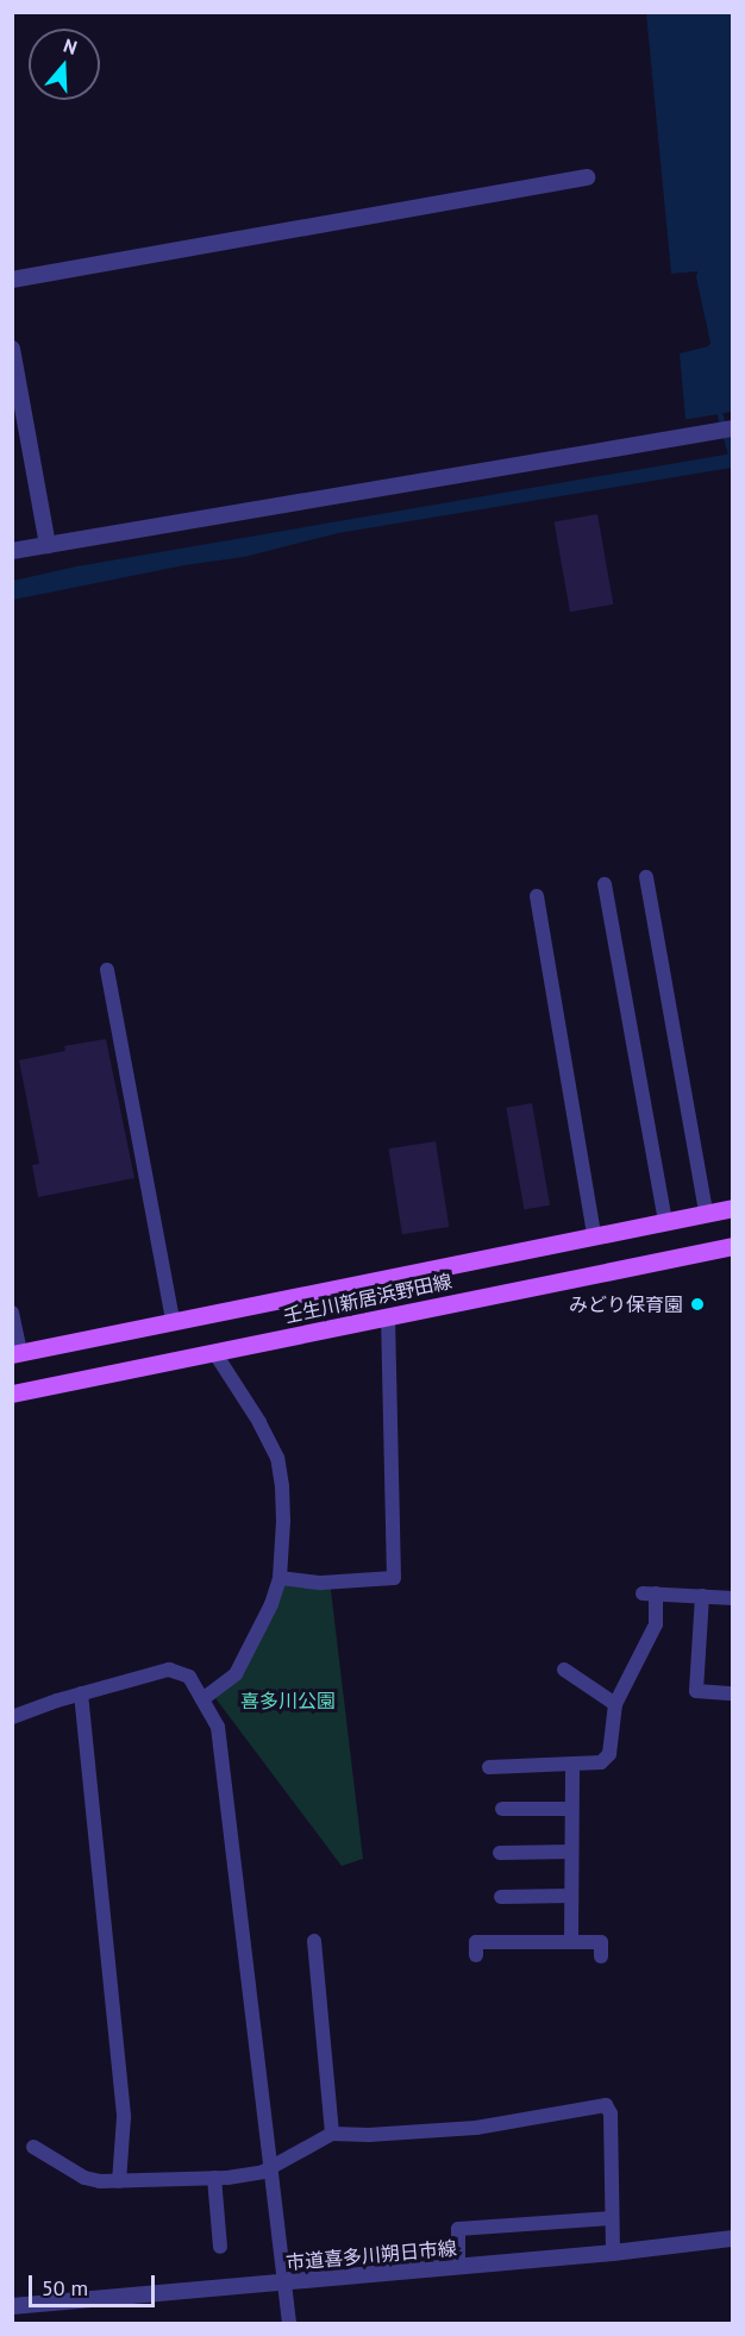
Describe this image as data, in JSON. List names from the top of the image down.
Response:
{
  "streets": {
    "main road": ["壬生川新居浜野田線"],
    "street": ["市道喜多川朔日市線"]
  },
  "parks": ["喜多川公園"],
  "places": ["みどり保育園"],
  "scale_bar": "50 m",
  "north": "top"
}
